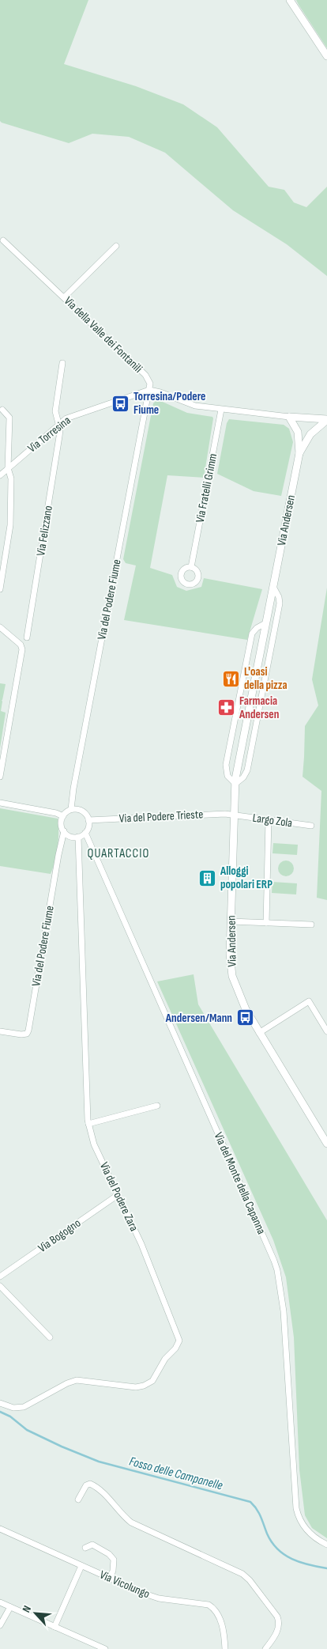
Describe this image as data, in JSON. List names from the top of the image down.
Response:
{
  "streets": {
    "street": [
      "Via della Valle dei Fontanili",
      "Via Torresina",
      "Via Fratelli Grimm",
      "Via Andersen",
      "Via Felizzano",
      "Via del Podere Fiume",
      "Via del Podere Trieste",
      "Largo Zola",
      "Via del Monte della Capanna",
      "Via del Podere Zara",
      "Via Bogogno",
      "Via Vicolungo"
    ]
  },
  "crossings": [
    ["Via della Valle dei Fontanili", "Via Torresina"],
    ["Via della Valle dei Fontanili", "Via del Podere Fiume"],
    ["Via Torresina", "Via Felizzano"],
    ["Via Torresina", "Via del Podere Fiume"],
    ["Via Andersen", "Via del Podere Trieste"],
    ["Via Andersen", "Largo Zola"],
    ["Via del Podere Fiume", "Via del Podere Trieste"],
    ["Via del Podere Fiume", "Via del Monte della Capanna"],
    ["Via del Podere Fiume", "Via del Podere Zara"],
    ["Via del Podere Trieste", "Largo Zola"],
    ["Via del Podere Trieste", "Via del Monte della Capanna"],
    ["Via del Podere Trieste", "Via del Podere Zara"],
    ["Via del Monte della Capanna", "Via del Podere Zara"],
    ["Via del Podere Zara", "Via Bogogno"]
  ],
  "districts": ["QUARTACCIO"],
  "water": ["Fosso delle Campanelle"],
  "places": {
    "bus stop": ["Torresina/Podere Fiume", "Andersen/Mann"],
    "restaurant": ["L'oasi della pizza"],
    "pharmacy": ["Farmacia Andersen"],
    "building": ["Alloggi popolari ERP"]
  },
  "north": "top left"
}
